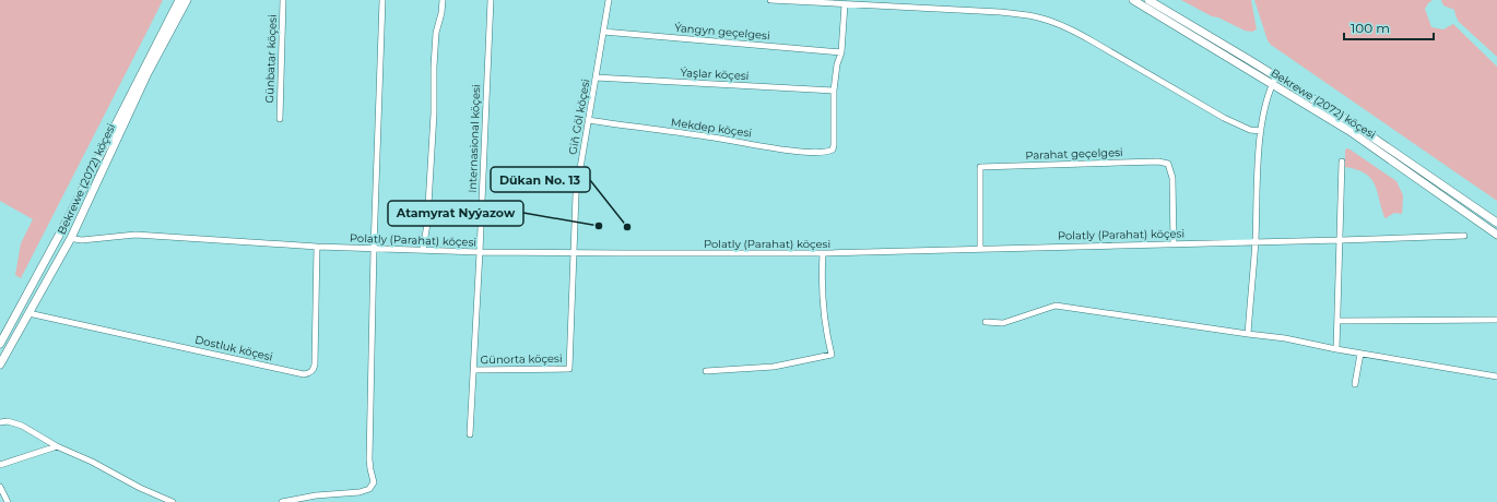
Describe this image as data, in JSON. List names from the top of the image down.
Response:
{
  "streets": {
    "main road": ["Bekrewe (2072) köçesi"],
    "street": [
      "Ýangyn geçelgesi",
      "Günbatar köçesi",
      "Ýaşlar köçesi",
      "Giň Göl köçesi",
      "Mekdep köçesi",
      "Internasional köçesi",
      "Parahat geçelgesi",
      "Polatly (Parahat) köçesi",
      "Dostluk köçesi",
      "Günorta köçesi"
    ]
  },
  "crossings": [
    ["Ýangyn geçelgesi", "Giň Göl köçesi"],
    ["Ýaşlar köçesi", "Giň Göl köçesi"],
    ["Ýaşlar köçesi", "Mekdep köçesi"],
    ["Bekrewe (2072) köçesi", "Polatly (Parahat) köçesi"],
    ["Bekrewe (2072) köçesi", "Dostluk köçesi"],
    ["Giň Göl köçesi", "Mekdep köçesi"],
    ["Giň Göl köçesi", "Polatly (Parahat) köçesi"],
    ["Giň Göl köçesi", "Günorta köçesi"],
    ["Internasional köçesi", "Polatly (Parahat) köçesi"],
    ["Internasional köçesi", "Günorta köçesi"],
    ["Parahat geçelgesi", "Polatly (Parahat) köçesi"],
    ["Polatly (Parahat) köçesi", "Dostluk köçesi"]
  ],
  "places": ["Atamyrat Nyýazow", "Dükan No. 13"],
  "scale_bar": "100 m"
}
